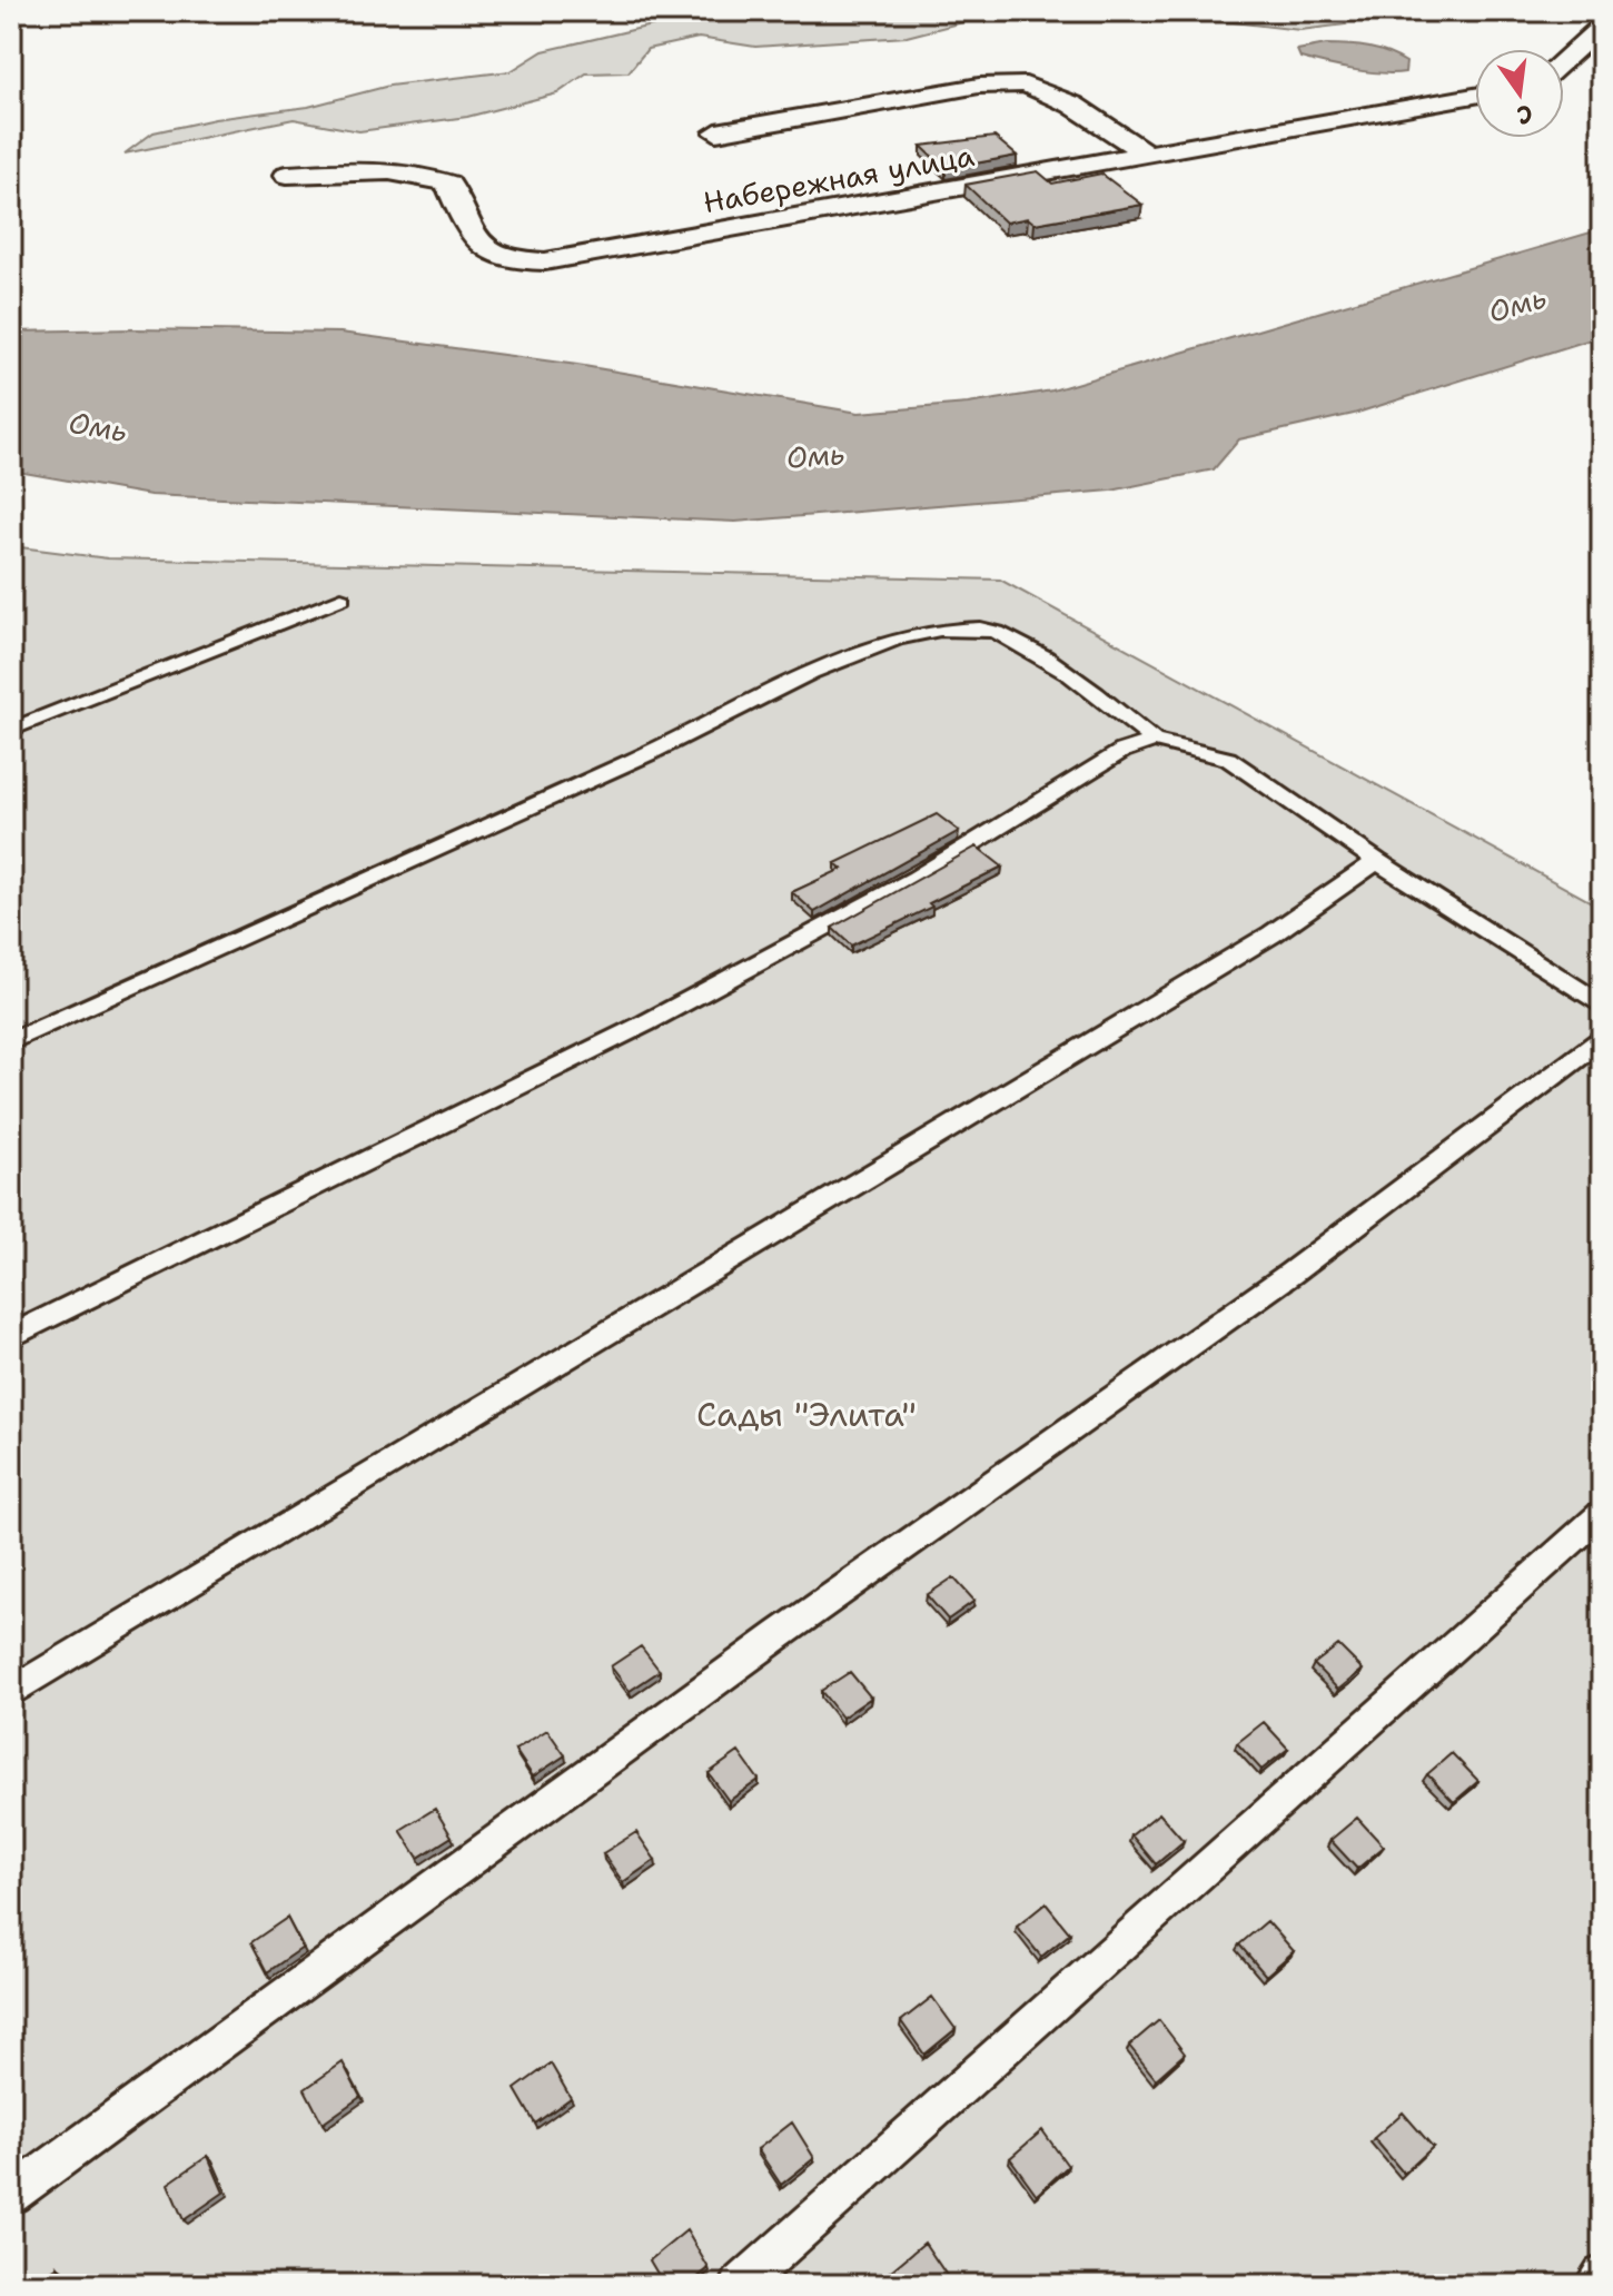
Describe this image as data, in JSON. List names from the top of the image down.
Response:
{
  "streets": {
    "street": ["Набережная улица"]
  },
  "water": ["Омь"],
  "parks": ["Сады \"Элита\""],
  "north": "bottom"
}
